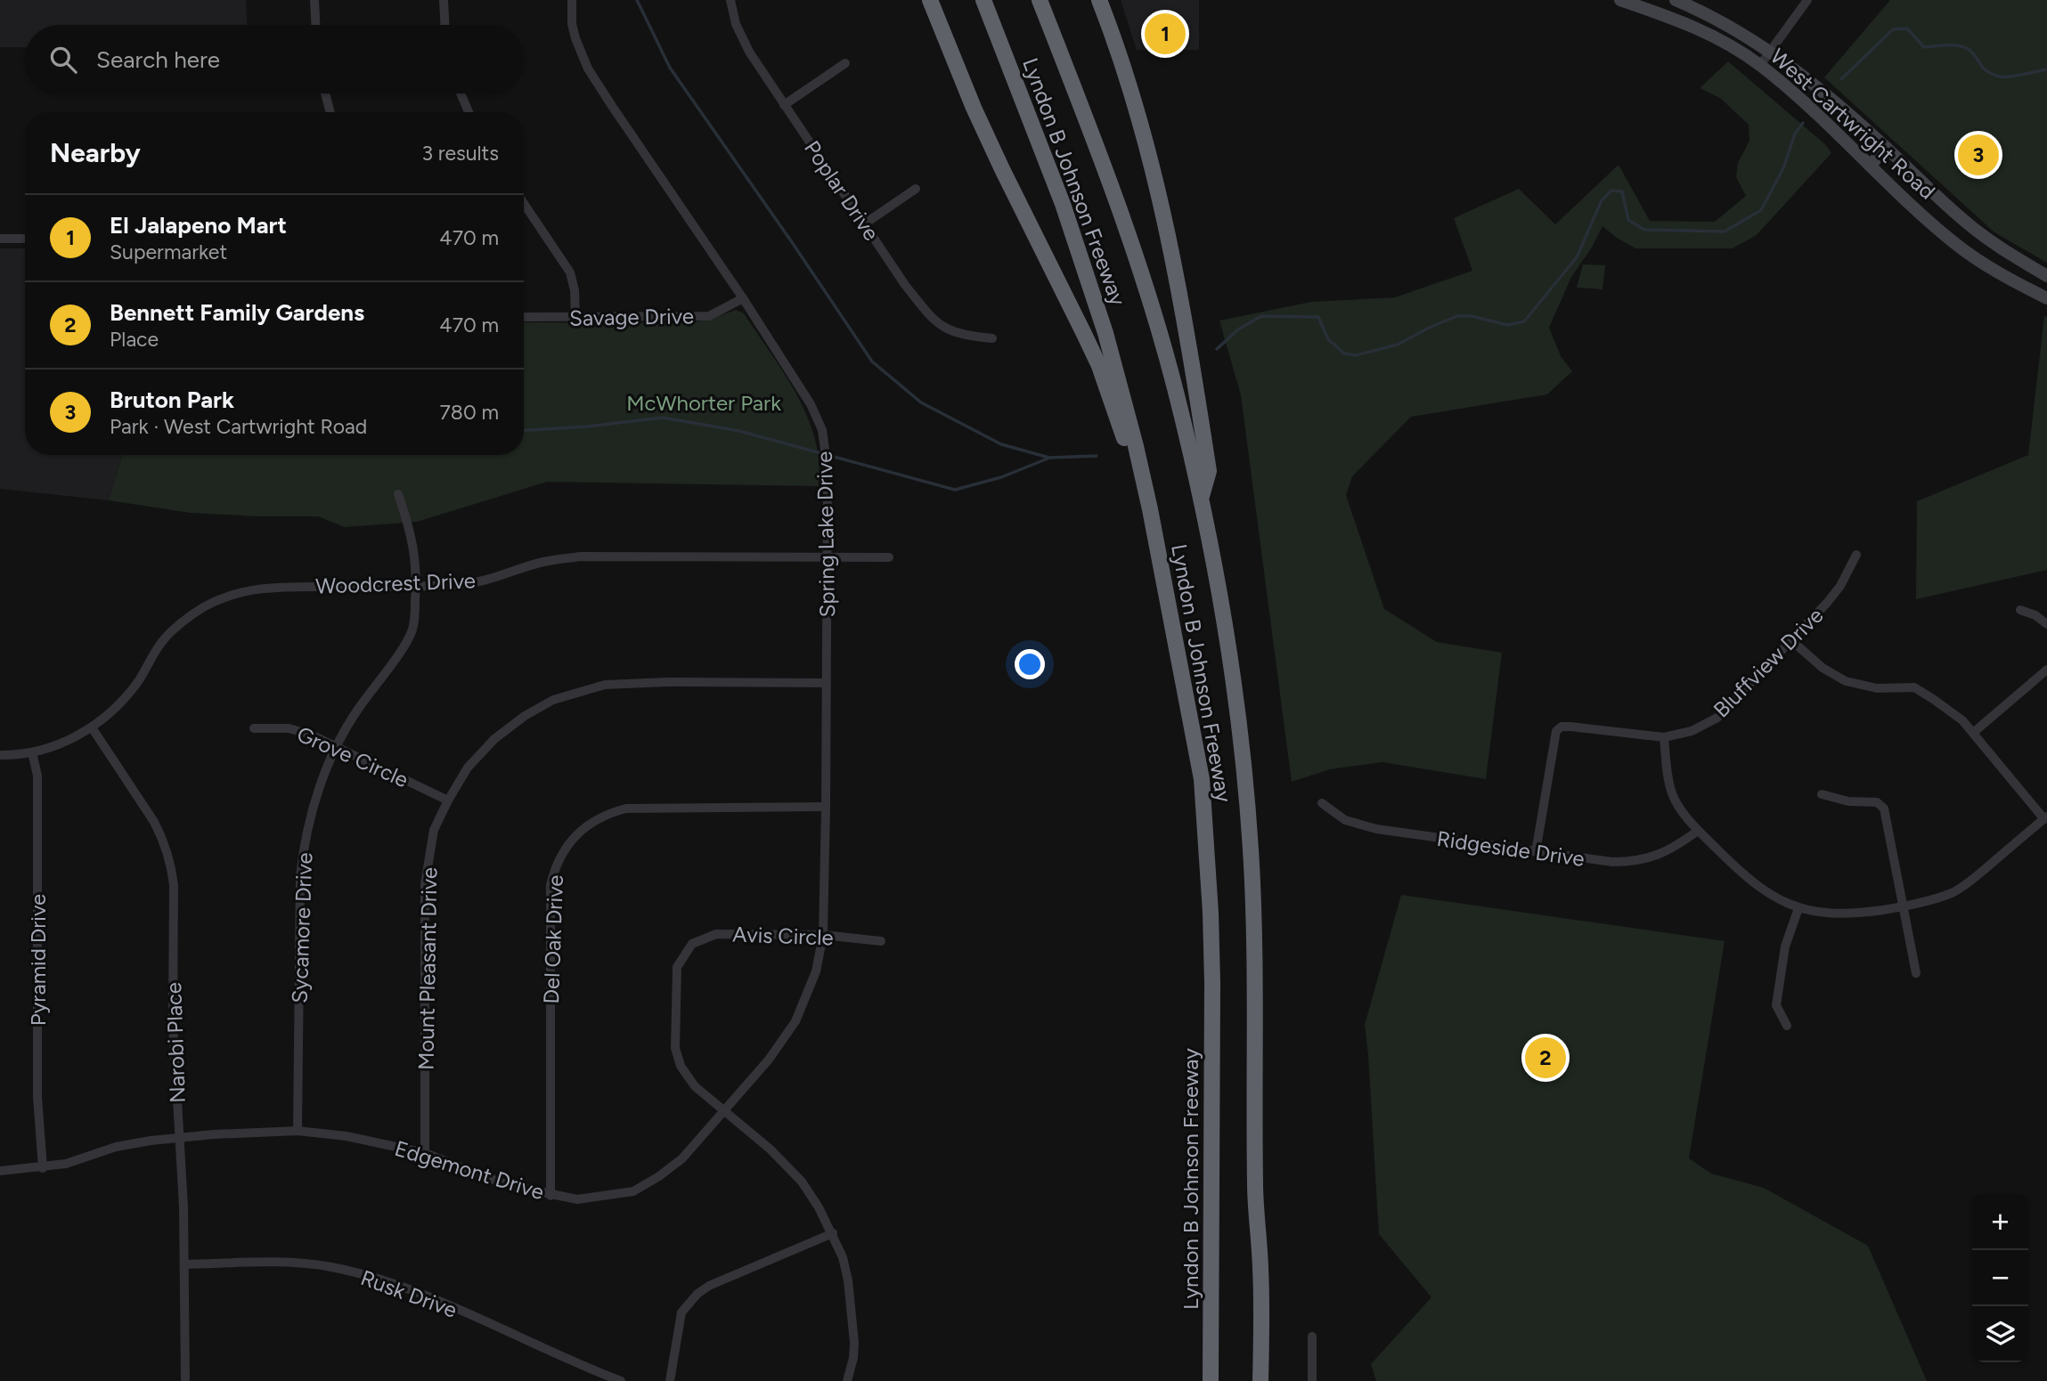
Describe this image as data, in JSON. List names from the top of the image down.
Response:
{
  "streets": {
    "highway": ["Lyndon B Johnson Freeway"],
    "main road": ["West Cartwright Road"],
    "street": [
      "Poplar Drive",
      "Savage Drive",
      "Spring Lake Drive",
      "Woodcrest Drive",
      "Bluffview Drive",
      "Grove Circle",
      "Ridgeside Drive",
      "Sycamore Drive",
      "Avis Circle",
      "Del Oak Drive",
      "Pyramid Drive",
      "Mount Pleasant Drive",
      "Narobi Place",
      "Edgemont Drive",
      "Rusk Drive"
    ]
  },
  "crossings": [
    ["Savage Drive", "Spring Lake Drive"],
    ["Spring Lake Drive", "Woodcrest Drive"],
    ["Spring Lake Drive", "Avis Circle"],
    ["Spring Lake Drive", "Del Oak Drive"],
    ["Spring Lake Drive", "Mount Pleasant Drive"],
    ["Spring Lake Drive", "Edgemont Drive"],
    ["Woodcrest Drive", "Sycamore Drive"],
    ["Woodcrest Drive", "Pyramid Drive"],
    ["Woodcrest Drive", "Narobi Place"],
    ["Bluffview Drive", "Ridgeside Drive"],
    ["Grove Circle", "Sycamore Drive"],
    ["Grove Circle", "Mount Pleasant Drive"],
    ["Sycamore Drive", "Edgemont Drive"],
    ["Avis Circle", "Edgemont Drive"],
    ["Del Oak Drive", "Edgemont Drive"],
    ["Pyramid Drive", "Edgemont Drive"],
    ["Mount Pleasant Drive", "Edgemont Drive"],
    ["Narobi Place", "Edgemont Drive"],
    ["Narobi Place", "Rusk Drive"]
  ],
  "parks": ["McWhorter Park"],
  "page": {
    "pins": ["1", "3", "2"],
    "search": "Search here",
    "heading": ["Nearby", "3 results"],
    "list": [
      {
        "mark": "1",
        "name": "El Jalapeno Mart",
        "note": "Supermarket",
        "value": "470 m"
      },
      {
        "mark": "2",
        "name": "Bennett Family Gardens",
        "note": "Place",
        "value": "470 m"
      },
      {
        "mark": "3",
        "name": "Bruton Park",
        "note": "Park · West Cartwright Road",
        "value": "780 m"
      }
    ],
    "map_buttons": ["+", "−"]
  }
}
